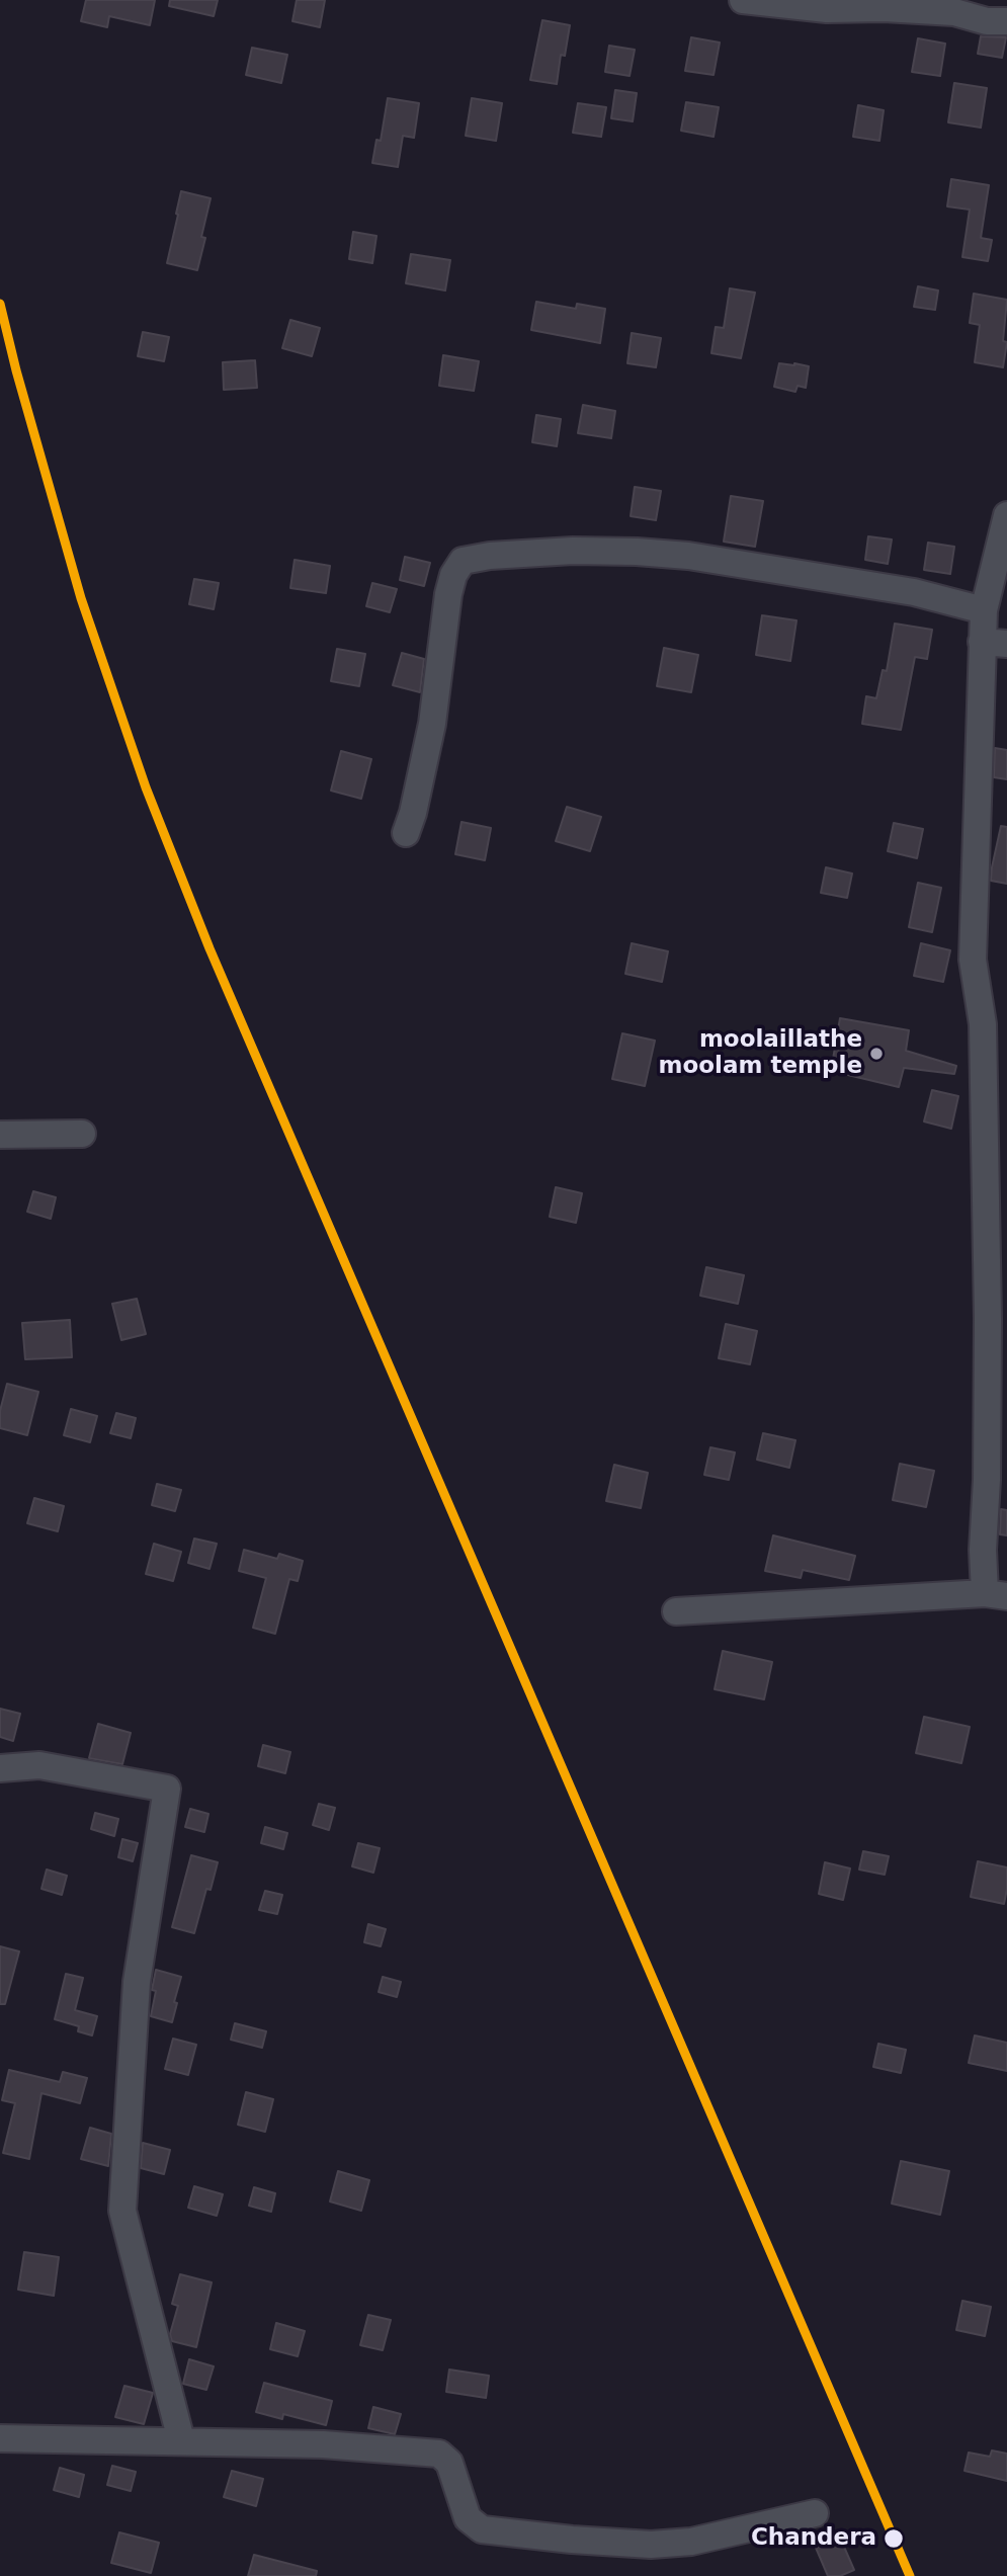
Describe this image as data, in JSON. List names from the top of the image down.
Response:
{
  "places": ["moolaillathe moolam temple", "Chandera"]
}
